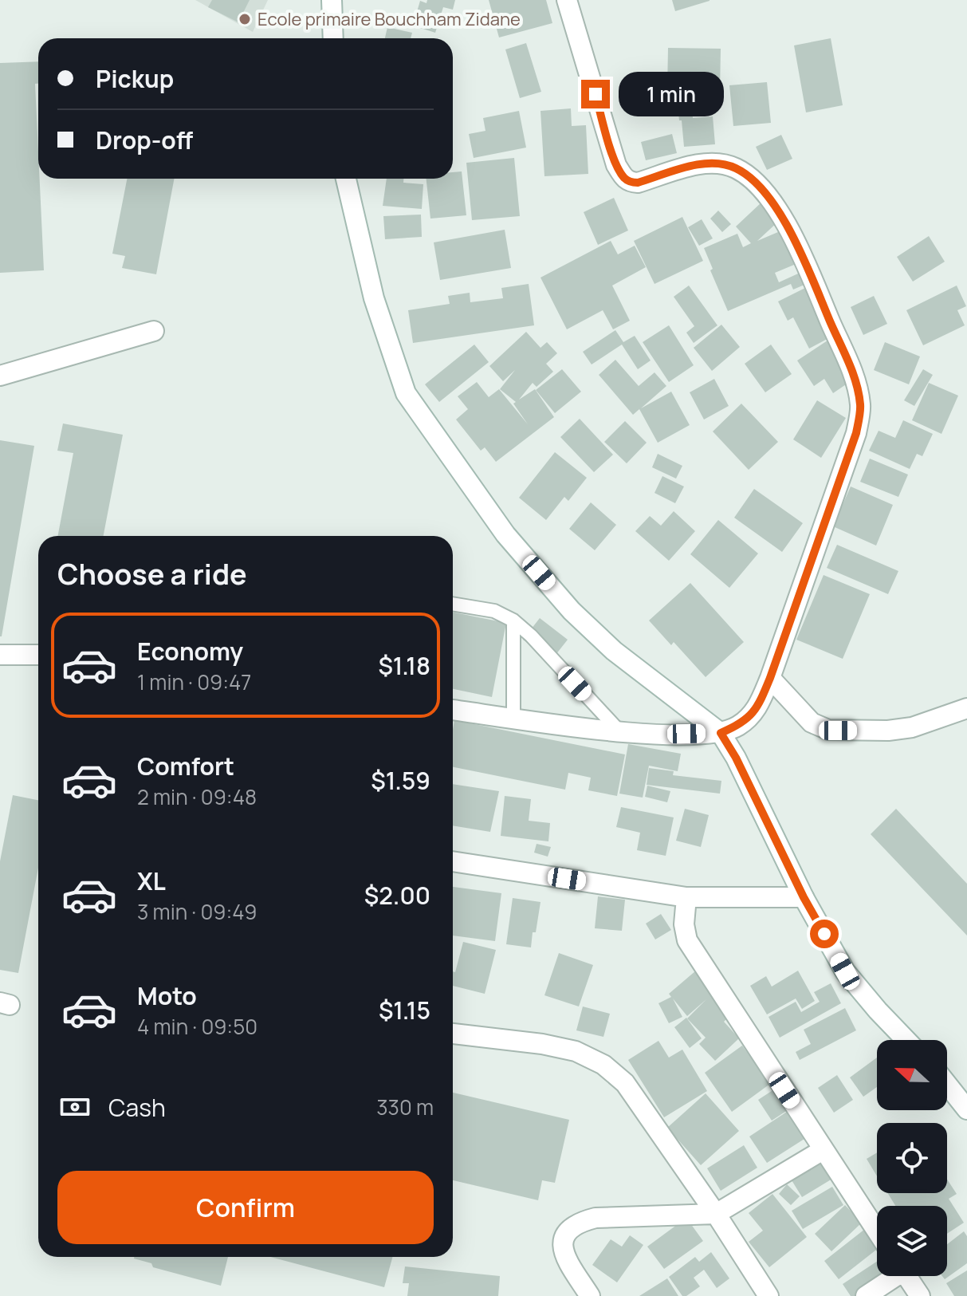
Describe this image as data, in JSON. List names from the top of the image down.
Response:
{
  "places": ["Ecole primaire Bouchham Zidane"],
  "north": "left",
  "page": {
    "banner": ["Pickup", "Drop-off"],
    "bubble": "1 min",
    "heading": "Choose a ride",
    "list": [
      {
        "name": "Economy",
        "note": "1 min · 09:47",
        "value": "$1.18"
      },
      {
        "name": "Comfort",
        "note": "2 min · 09:48",
        "value": "$1.59"
      },
      {
        "name": "XL",
        "note": "3 min · 09:49",
        "value": "$2.00"
      },
      {
        "name": "Moto",
        "note": "4 min · 09:50",
        "value": "$1.15"
      }
    ],
    "pay": ["Cash", "330 m"],
    "buttons": "Confirm"
  }
}
